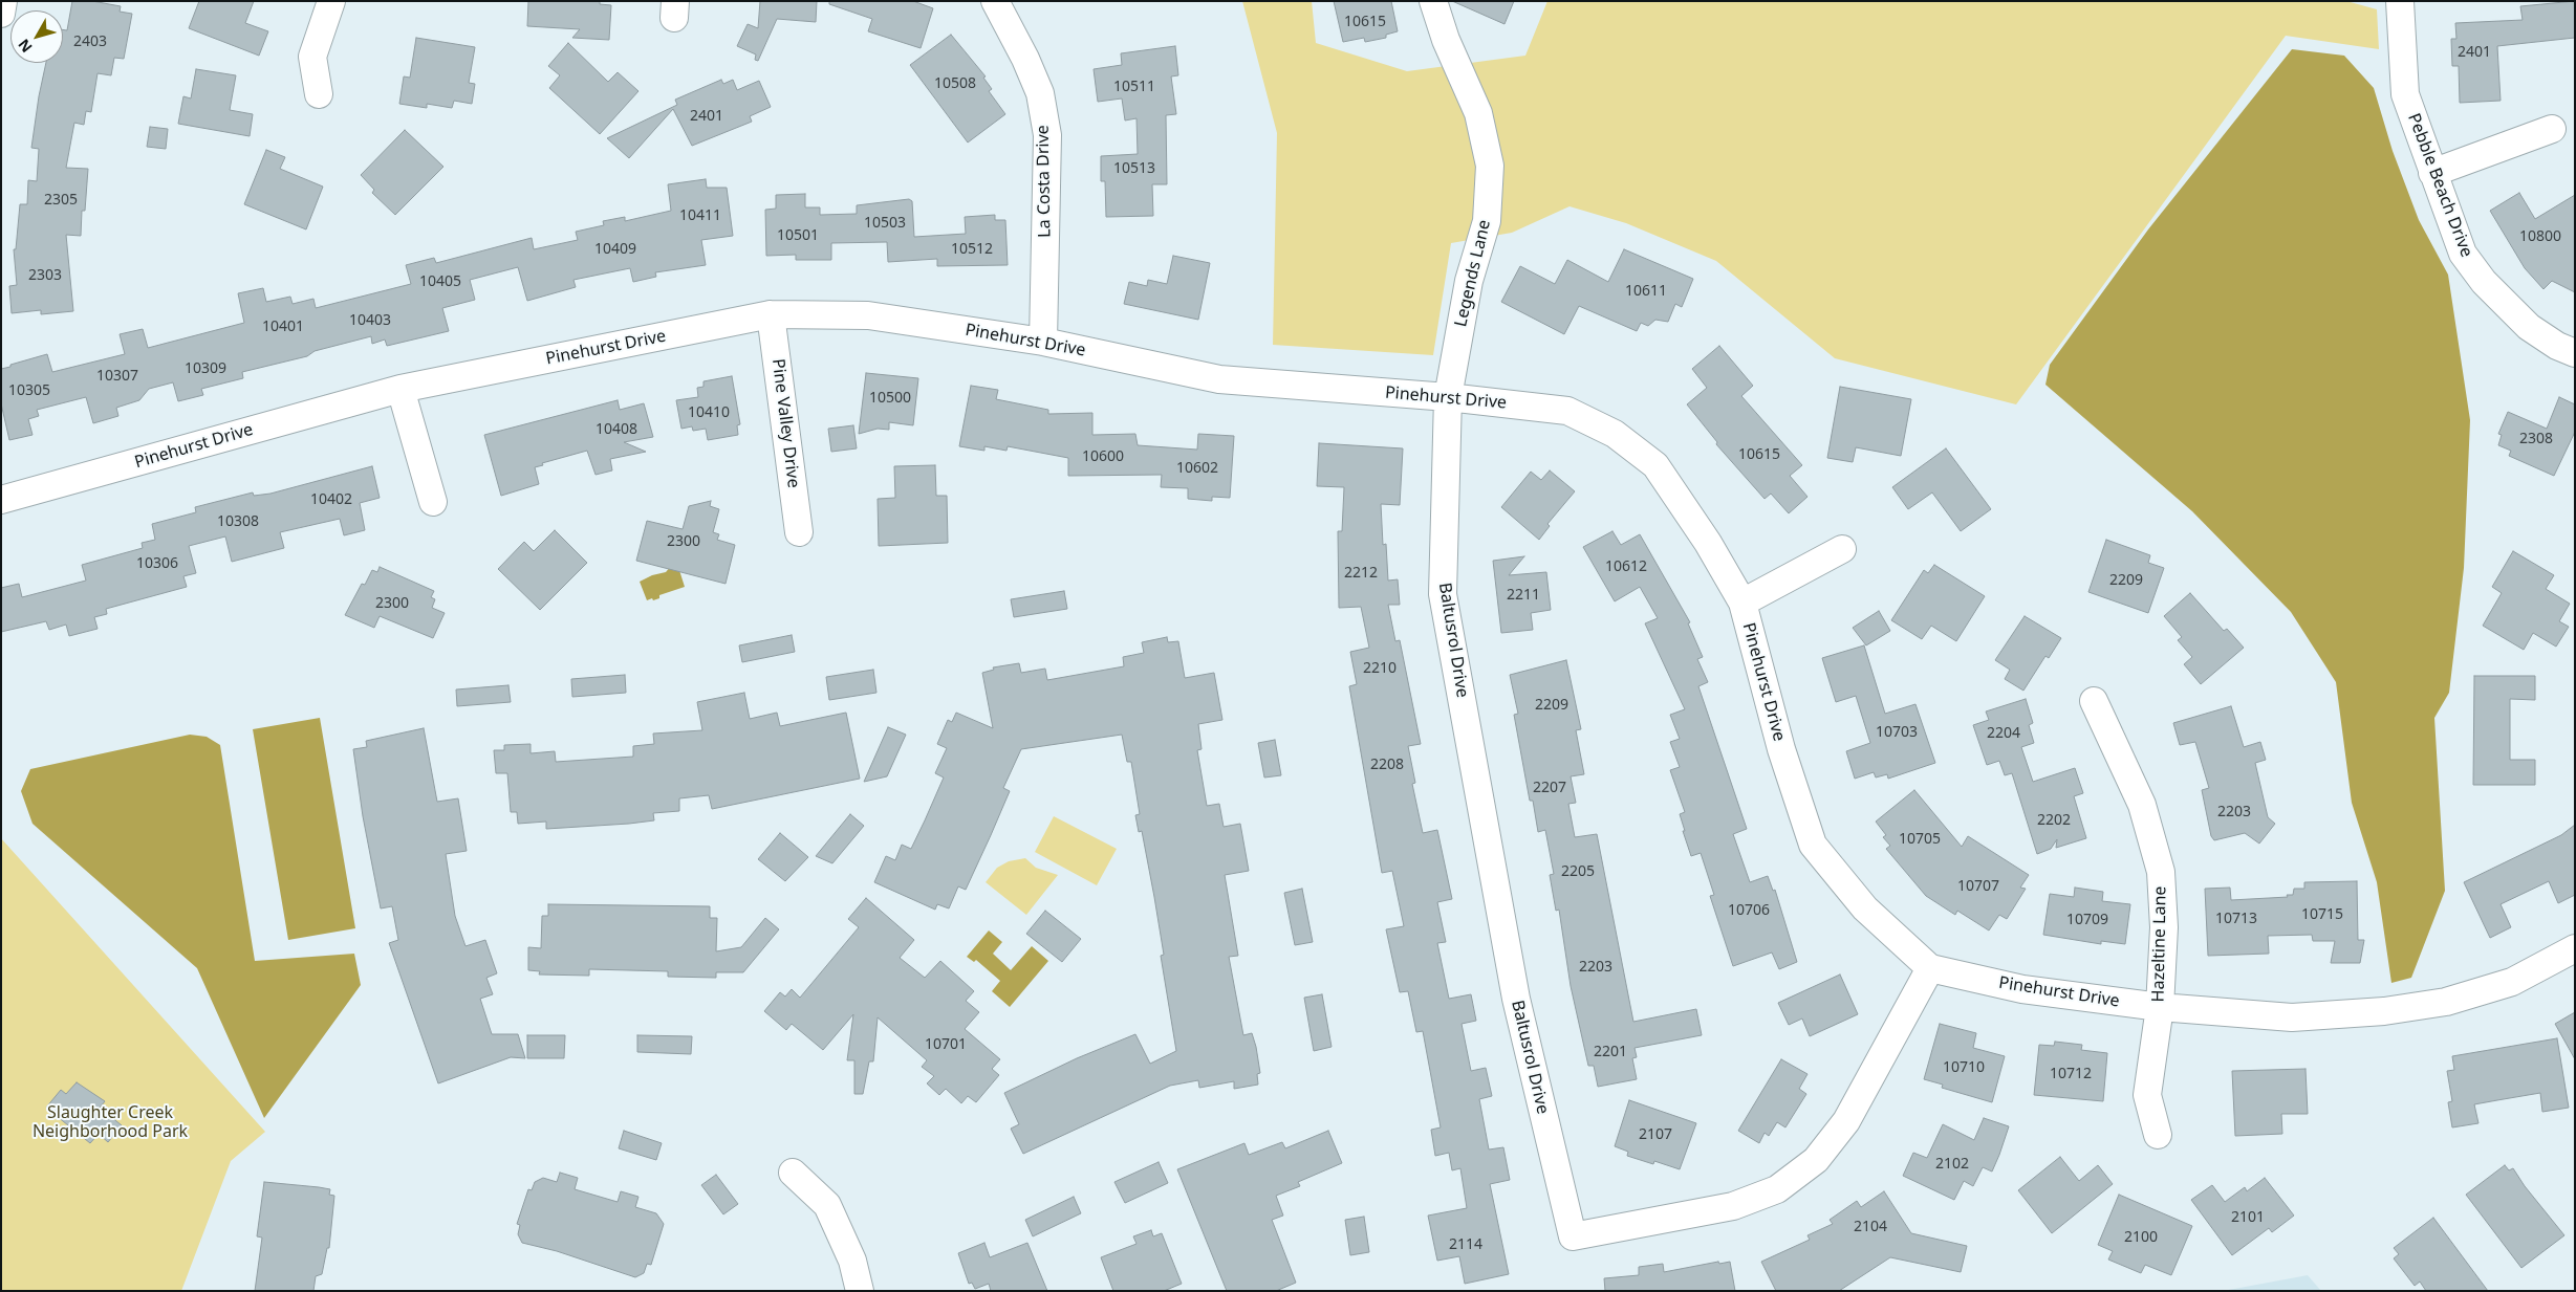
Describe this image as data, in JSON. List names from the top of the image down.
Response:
{
  "streets": {
    "street": [
      "La Costa Drive",
      "Pebble Beach Drive",
      "Legends Lane",
      "Pinehurst Drive",
      "Pine Valley Drive",
      "Baltusrol Drive",
      "Hazeltine Lane"
    ]
  },
  "crossings": [
    ["La Costa Drive", "Pinehurst Drive"],
    ["Legends Lane", "Pinehurst Drive"],
    ["Legends Lane", "Baltusrol Drive"],
    ["Pinehurst Drive", "Pine Valley Drive"],
    ["Pinehurst Drive", "Baltusrol Drive"],
    ["Pinehurst Drive", "Hazeltine Lane"]
  ],
  "parks": ["Slaughter Creek Neighborhood Park"],
  "house_numbers": [
    "10615",
    "2403",
    "2401",
    "10508",
    "10511",
    "2401",
    "10513",
    "2305",
    "10411",
    "10503",
    "10501",
    "10800",
    "10409",
    "10512",
    "2303",
    "10405",
    "10611",
    "10403",
    "10401",
    "10309",
    "10307",
    "10305",
    "10500",
    "10410",
    "10408",
    "2308",
    "10615",
    "10600",
    "10602",
    "10402",
    "10308",
    "2300",
    "10306",
    "10612",
    "2212",
    "2209",
    "2211",
    "2300",
    "2210",
    "2209",
    "10703",
    "2204",
    "2208",
    "2207",
    "2203",
    "2202",
    "10705",
    "2205",
    "10707",
    "10706",
    "10715",
    "10713",
    "10709",
    "2203",
    "10701",
    "2201",
    "10710",
    "10712",
    "2107",
    "2102",
    "2101",
    "2104",
    "2100",
    "2114"
  ],
  "north": "bottom left"
}
